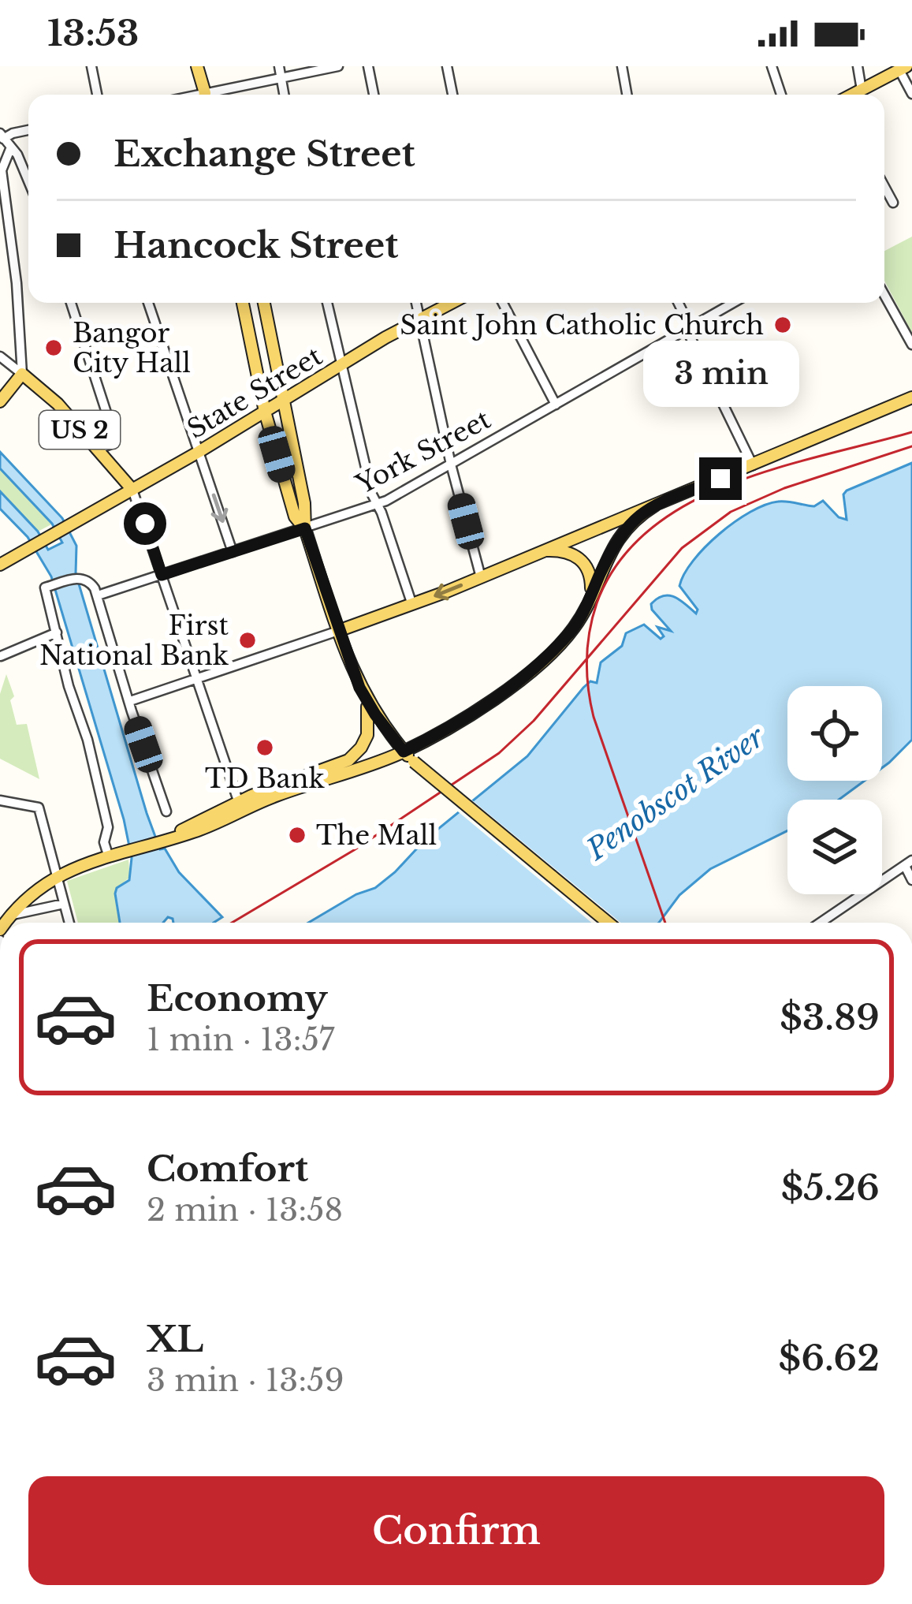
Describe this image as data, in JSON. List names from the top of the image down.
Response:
{
  "streets": {
    "main road": ["State Street", "US 2"],
    "street": ["York Street"]
  },
  "crossings": [
    ["State Street", "US 2"]
  ],
  "water": ["Penobscot River"],
  "places": [
    "Saint John Catholic Church",
    "Bangor City Hall",
    "First National Bank",
    "TD Bank",
    "The Mall"
  ],
  "page": {
    "status": "13:53",
    "banner": ["Exchange Street", "Hancock Street"],
    "bubble": "3 min",
    "list": [
      {
        "name": "Economy",
        "note": "1 min · 13:57",
        "value": "$3.89"
      },
      {
        "name": "Comfort",
        "note": "2 min · 13:58",
        "value": "$5.26"
      },
      {
        "name": "XL",
        "note": "3 min · 13:59",
        "value": "$6.62"
      }
    ],
    "buttons": "Confirm"
  }
}
